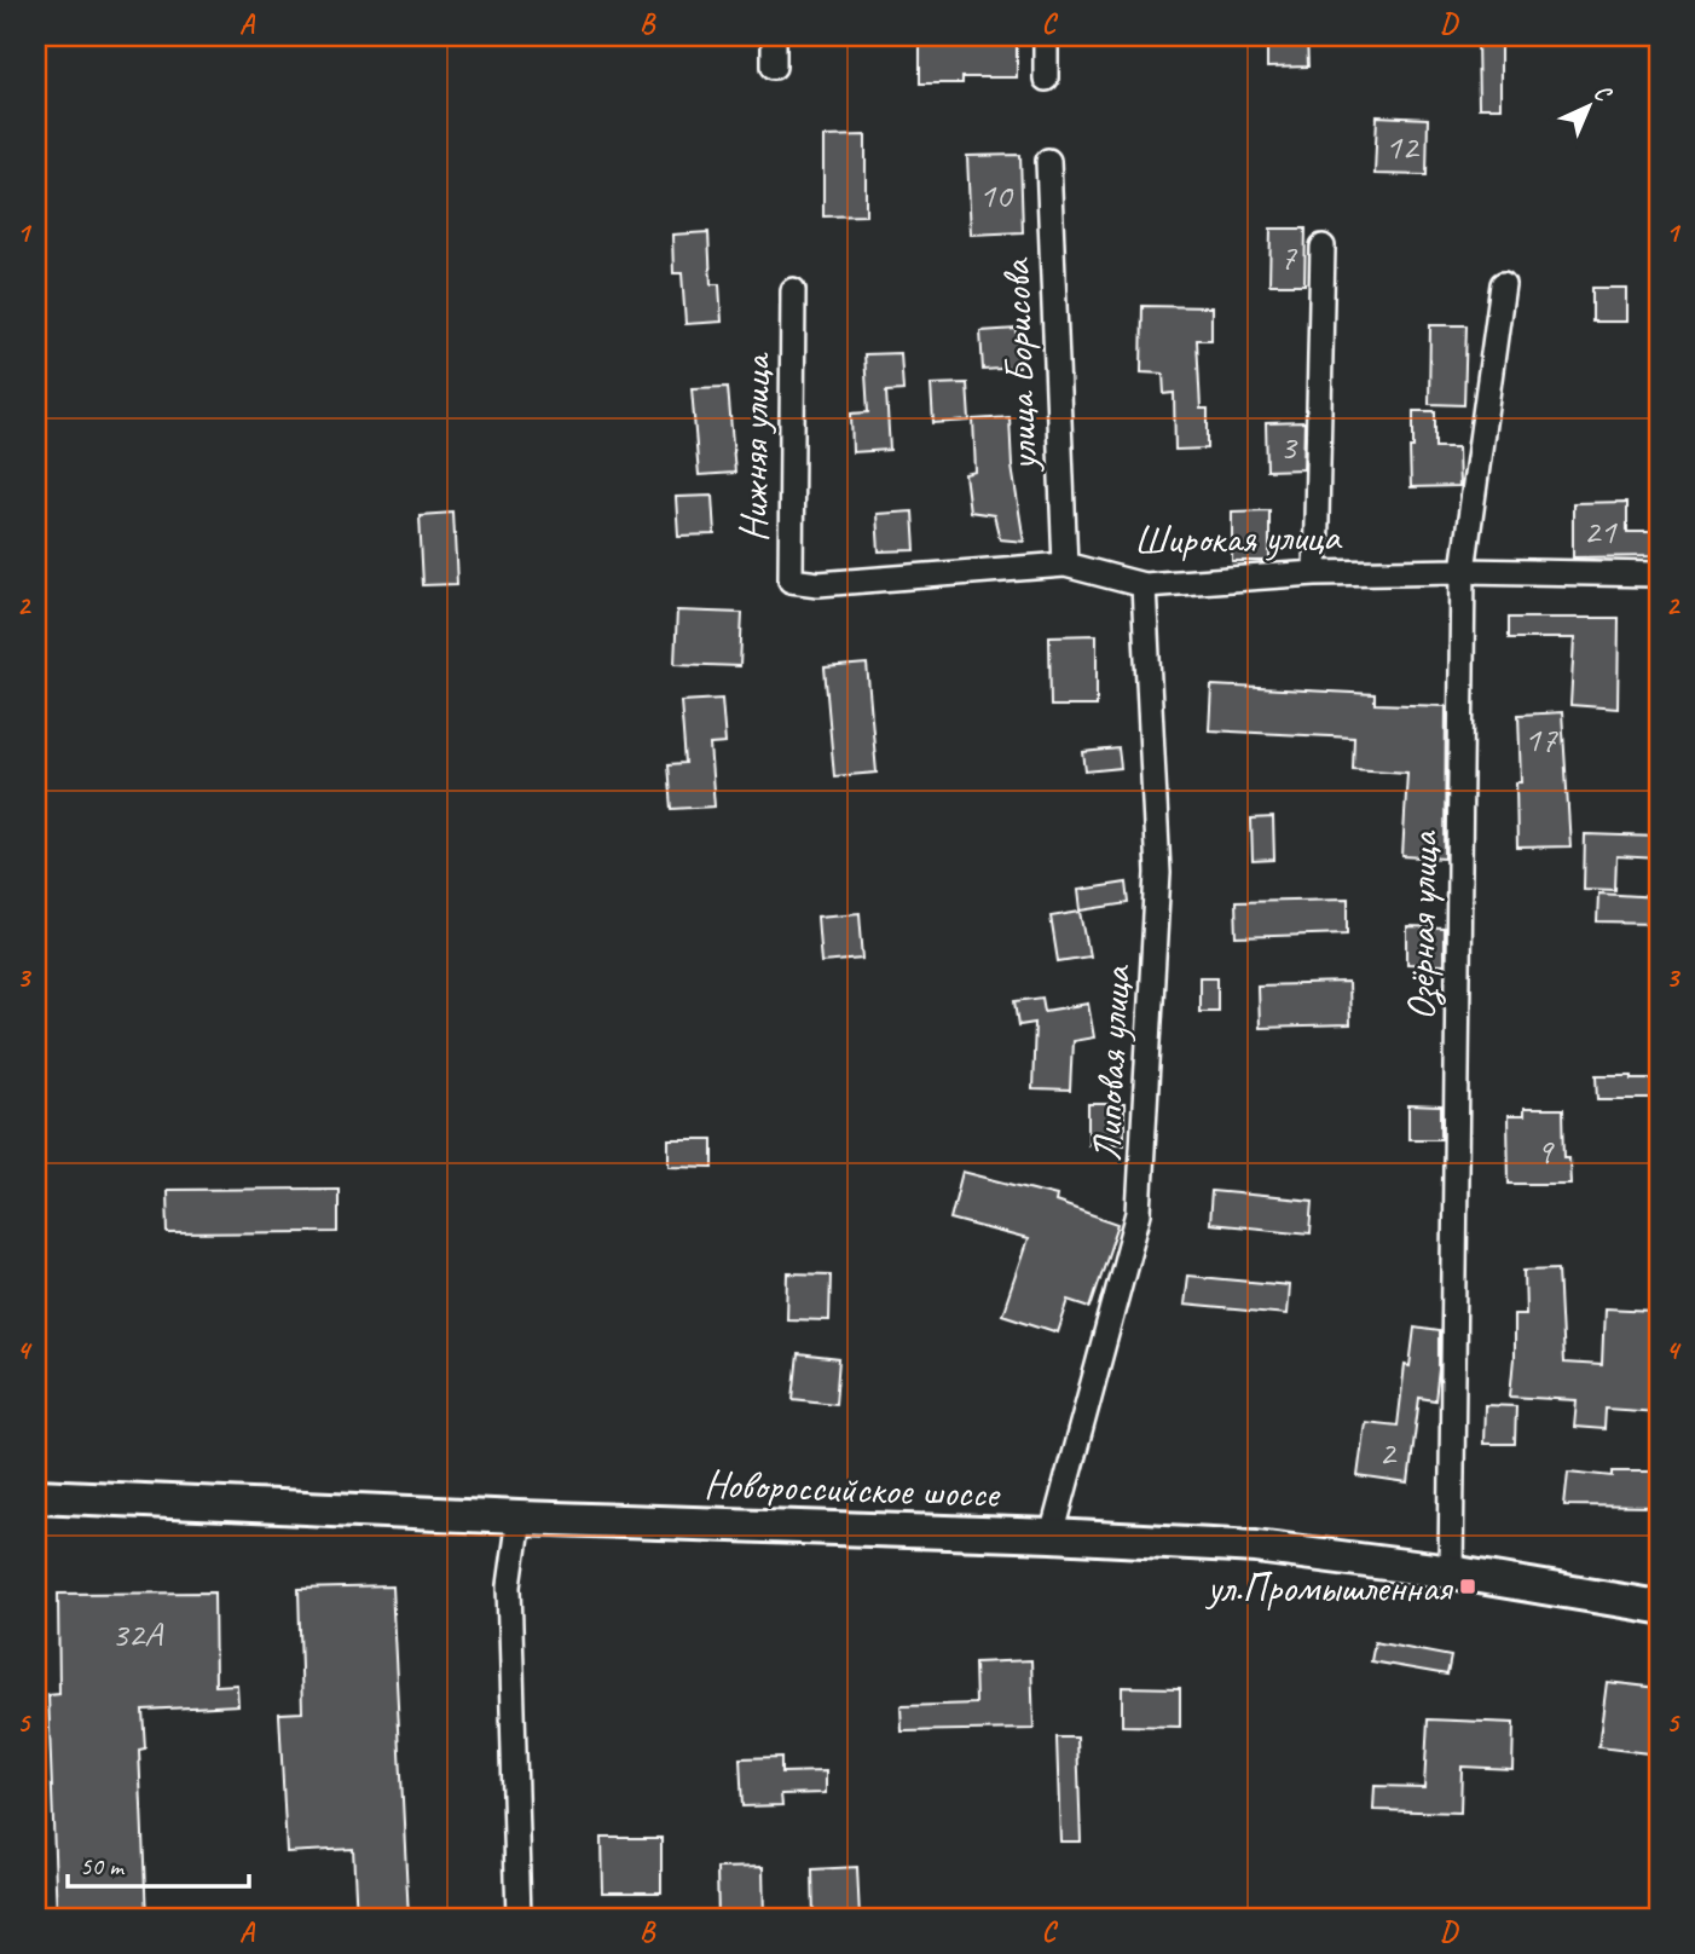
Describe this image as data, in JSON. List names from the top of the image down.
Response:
{
  "streets": {
    "main road": ["Новороссийское шоссе"],
    "street": [
      "улица Борисова",
      "Нижняя улица",
      "Широкая улица",
      "Озёрная улица",
      "Липовая улица"
    ]
  },
  "crossings": [
    ["улица Борисова", "Широкая улица"],
    ["Нижняя улица", "Широкая улица"],
    ["Широкая улица", "Озёрная улица"],
    ["Широкая улица", "Липовая улица"],
    ["Озёрная улица", "Новороссийское шоссе"],
    ["Липовая улица", "Новороссийское шоссе"]
  ],
  "places": {
    "transit": ["ул.Промышленная"]
  },
  "house_numbers": [
    "12",
    "10",
    "7",
    "3",
    "21",
    "17",
    "9",
    "2",
    "32А"
  ],
  "scale_bar": "50 m",
  "north": "top right",
  "grid": {
    "columns": [
      "A",
      "B",
      "C",
      "D"
    ],
    "rows": [
      "1",
      "2",
      "3",
      "4",
      "5"
    ]
  }
}
